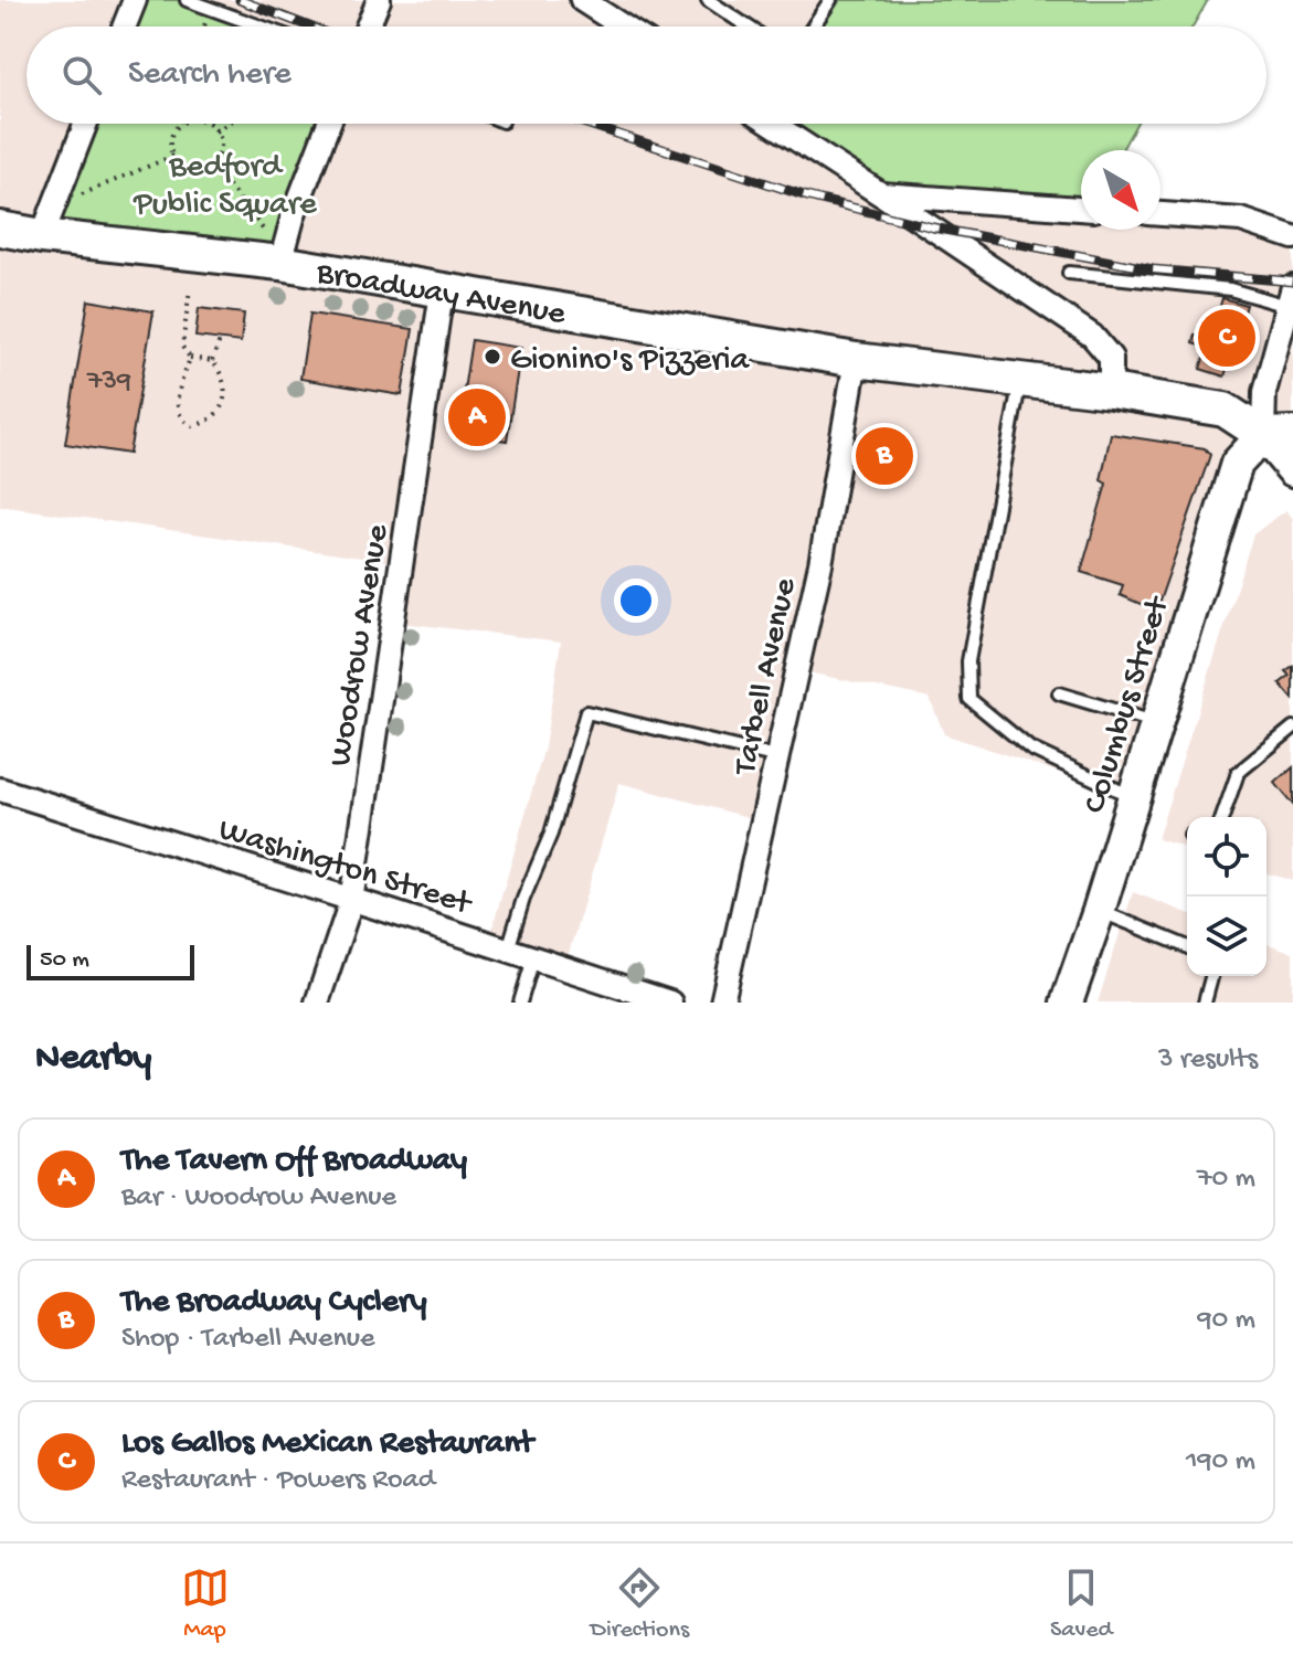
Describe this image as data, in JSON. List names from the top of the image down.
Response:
{
  "streets": {
    "main road": ["Broadway Avenue"],
    "street": [
      "Woodrow Avenue",
      "Tarbell Avenue",
      "Columbus Street",
      "Washington Street"
    ]
  },
  "crossings": [
    ["Broadway Avenue", "Woodrow Avenue"],
    ["Broadway Avenue", "Tarbell Avenue"],
    ["Broadway Avenue", "Columbus Street"],
    ["Woodrow Avenue", "Washington Street"]
  ],
  "parks": ["Bedford Public Square"],
  "places": ["Gionino's Pizzeria"],
  "house_numbers": ["739"],
  "scale_bar": "50 m",
  "north": "bottom right",
  "page": {
    "search": "Search here",
    "pins": ["C", "A", "B"],
    "scale": "50 m",
    "heading": ["Nearby", "3 results"],
    "list": [
      {
        "mark": "A",
        "name": "The Tavern Off Broadway",
        "note": "Bar · Woodrow Avenue",
        "value": "70 m"
      },
      {
        "mark": "B",
        "name": "The Broadway Cyclery",
        "note": "Shop · Tarbell Avenue",
        "value": "90 m"
      },
      {
        "mark": "C",
        "name": "Los Gallos Mexican Restaurant",
        "note": "Restaurant · Powers Road",
        "value": "190 m"
      }
    ],
    "nav": ["Map", "Directions", "Saved"]
  }
}
